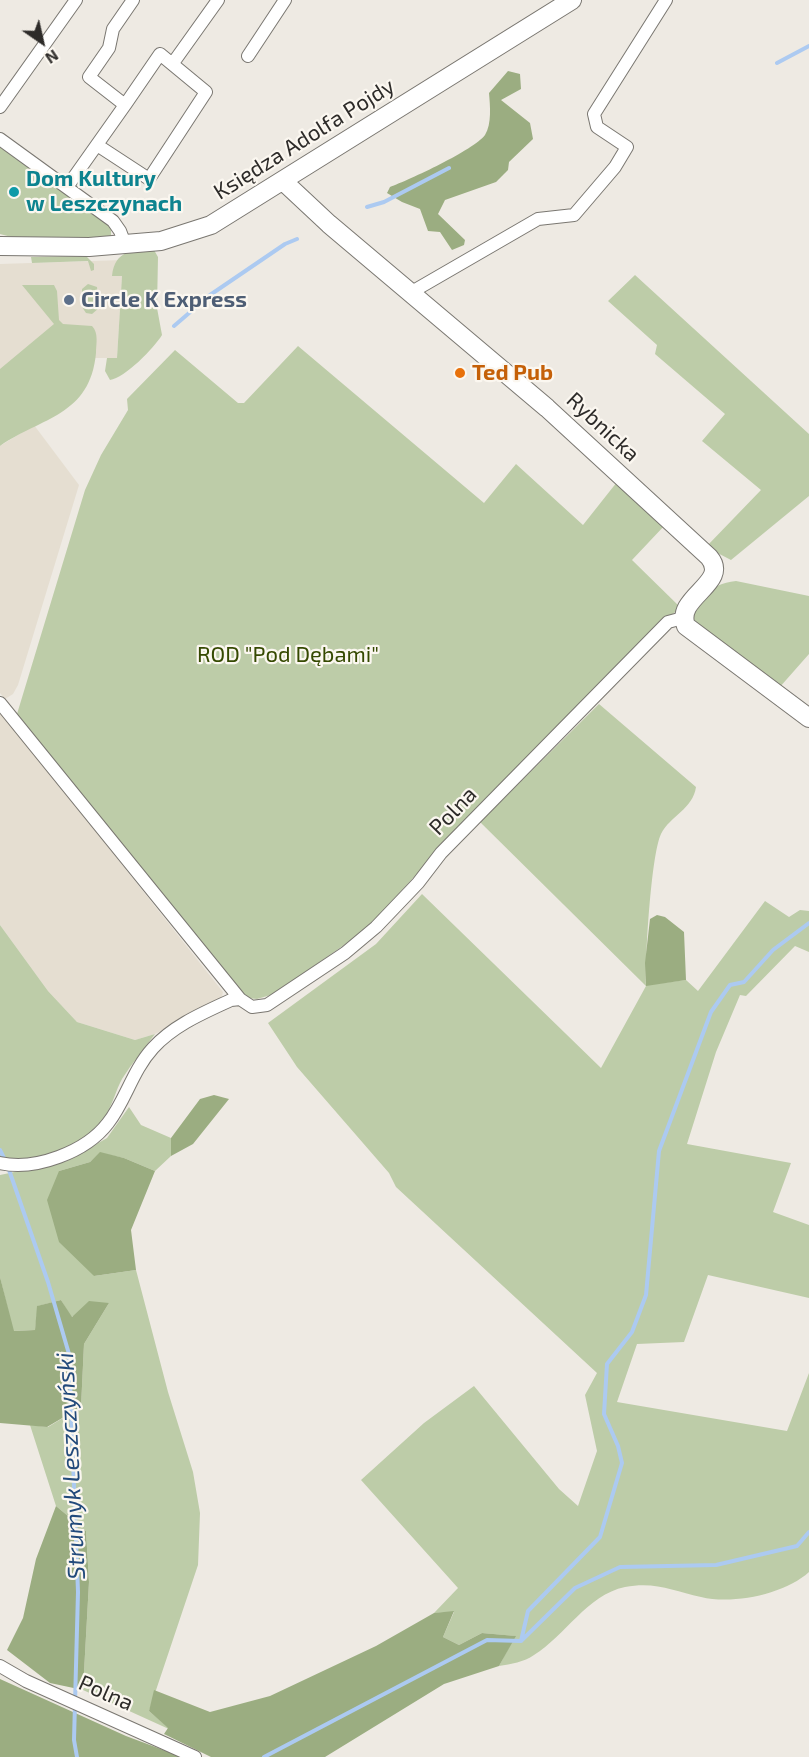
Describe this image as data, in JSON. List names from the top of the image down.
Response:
{
  "streets": {
    "street": ["Księdza Adolfa Pojdy", "Rybnicka", "Polna"]
  },
  "crossings": [
    ["Księdza Adolfa Pojdy", "Rybnicka"],
    ["Rybnicka", "Polna"]
  ],
  "water": ["Strumyk Leszczyński"],
  "parks": ["ROD \"Pod Dębami\""],
  "places": ["Dom Kultury w Leszczynach", "Circle K Express", "Ted Pub"],
  "north": "bottom right"
}
